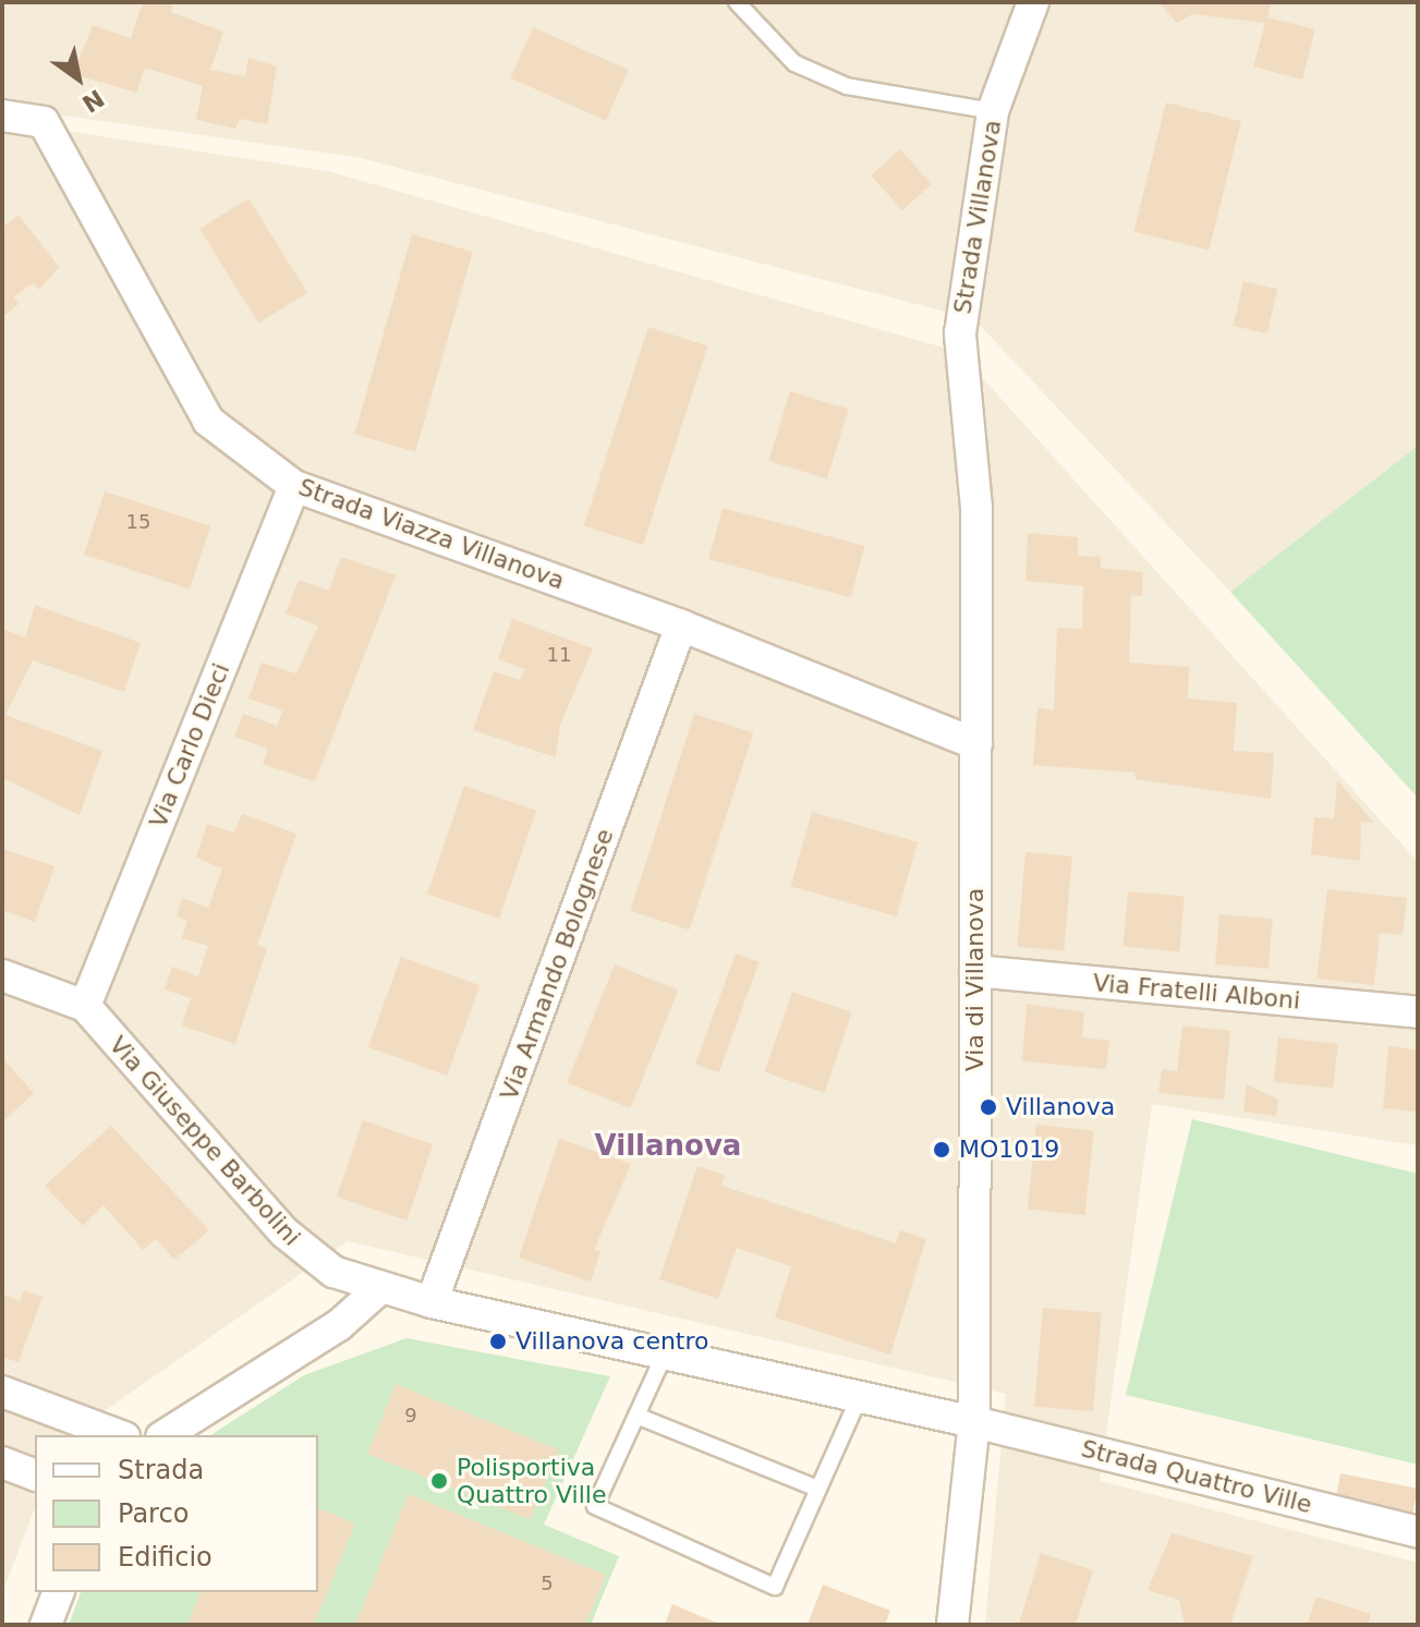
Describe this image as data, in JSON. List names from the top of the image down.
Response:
{
  "streets": {
    "street": [
      "Strada Villanova",
      "Strada Viazza Villanova",
      "Via Carlo Dieci",
      "Via Armando Bolognese",
      "Via di Villanova",
      "Via Fratelli Alboni",
      "Via Giuseppe Barbolini",
      "Strada Quattro Ville"
    ]
  },
  "crossings": [
    ["Strada Villanova", "Via di Villanova"],
    ["Strada Viazza Villanova", "Via Carlo Dieci"],
    ["Strada Viazza Villanova", "Via Armando Bolognese"],
    ["Strada Viazza Villanova", "Via di Villanova"],
    ["Via Carlo Dieci", "Via Giuseppe Barbolini"],
    ["Via Armando Bolognese", "Via Giuseppe Barbolini"],
    ["Via di Villanova", "Via Fratelli Alboni"],
    ["Via di Villanova", "Via Giuseppe Barbolini"],
    ["Via di Villanova", "Strada Quattro Ville"],
    ["Via Giuseppe Barbolini", "Strada Quattro Ville"]
  ],
  "districts": ["Villanova"],
  "places": [
    "Villanova",
    "MO1019",
    "Villanova centro",
    "Polisportiva Quattro Ville"
  ],
  "house_numbers": [
    "15",
    "11",
    "9",
    "5"
  ],
  "legend": ["Strada", "Parco", "Edificio"],
  "north": "bottom right"
}
